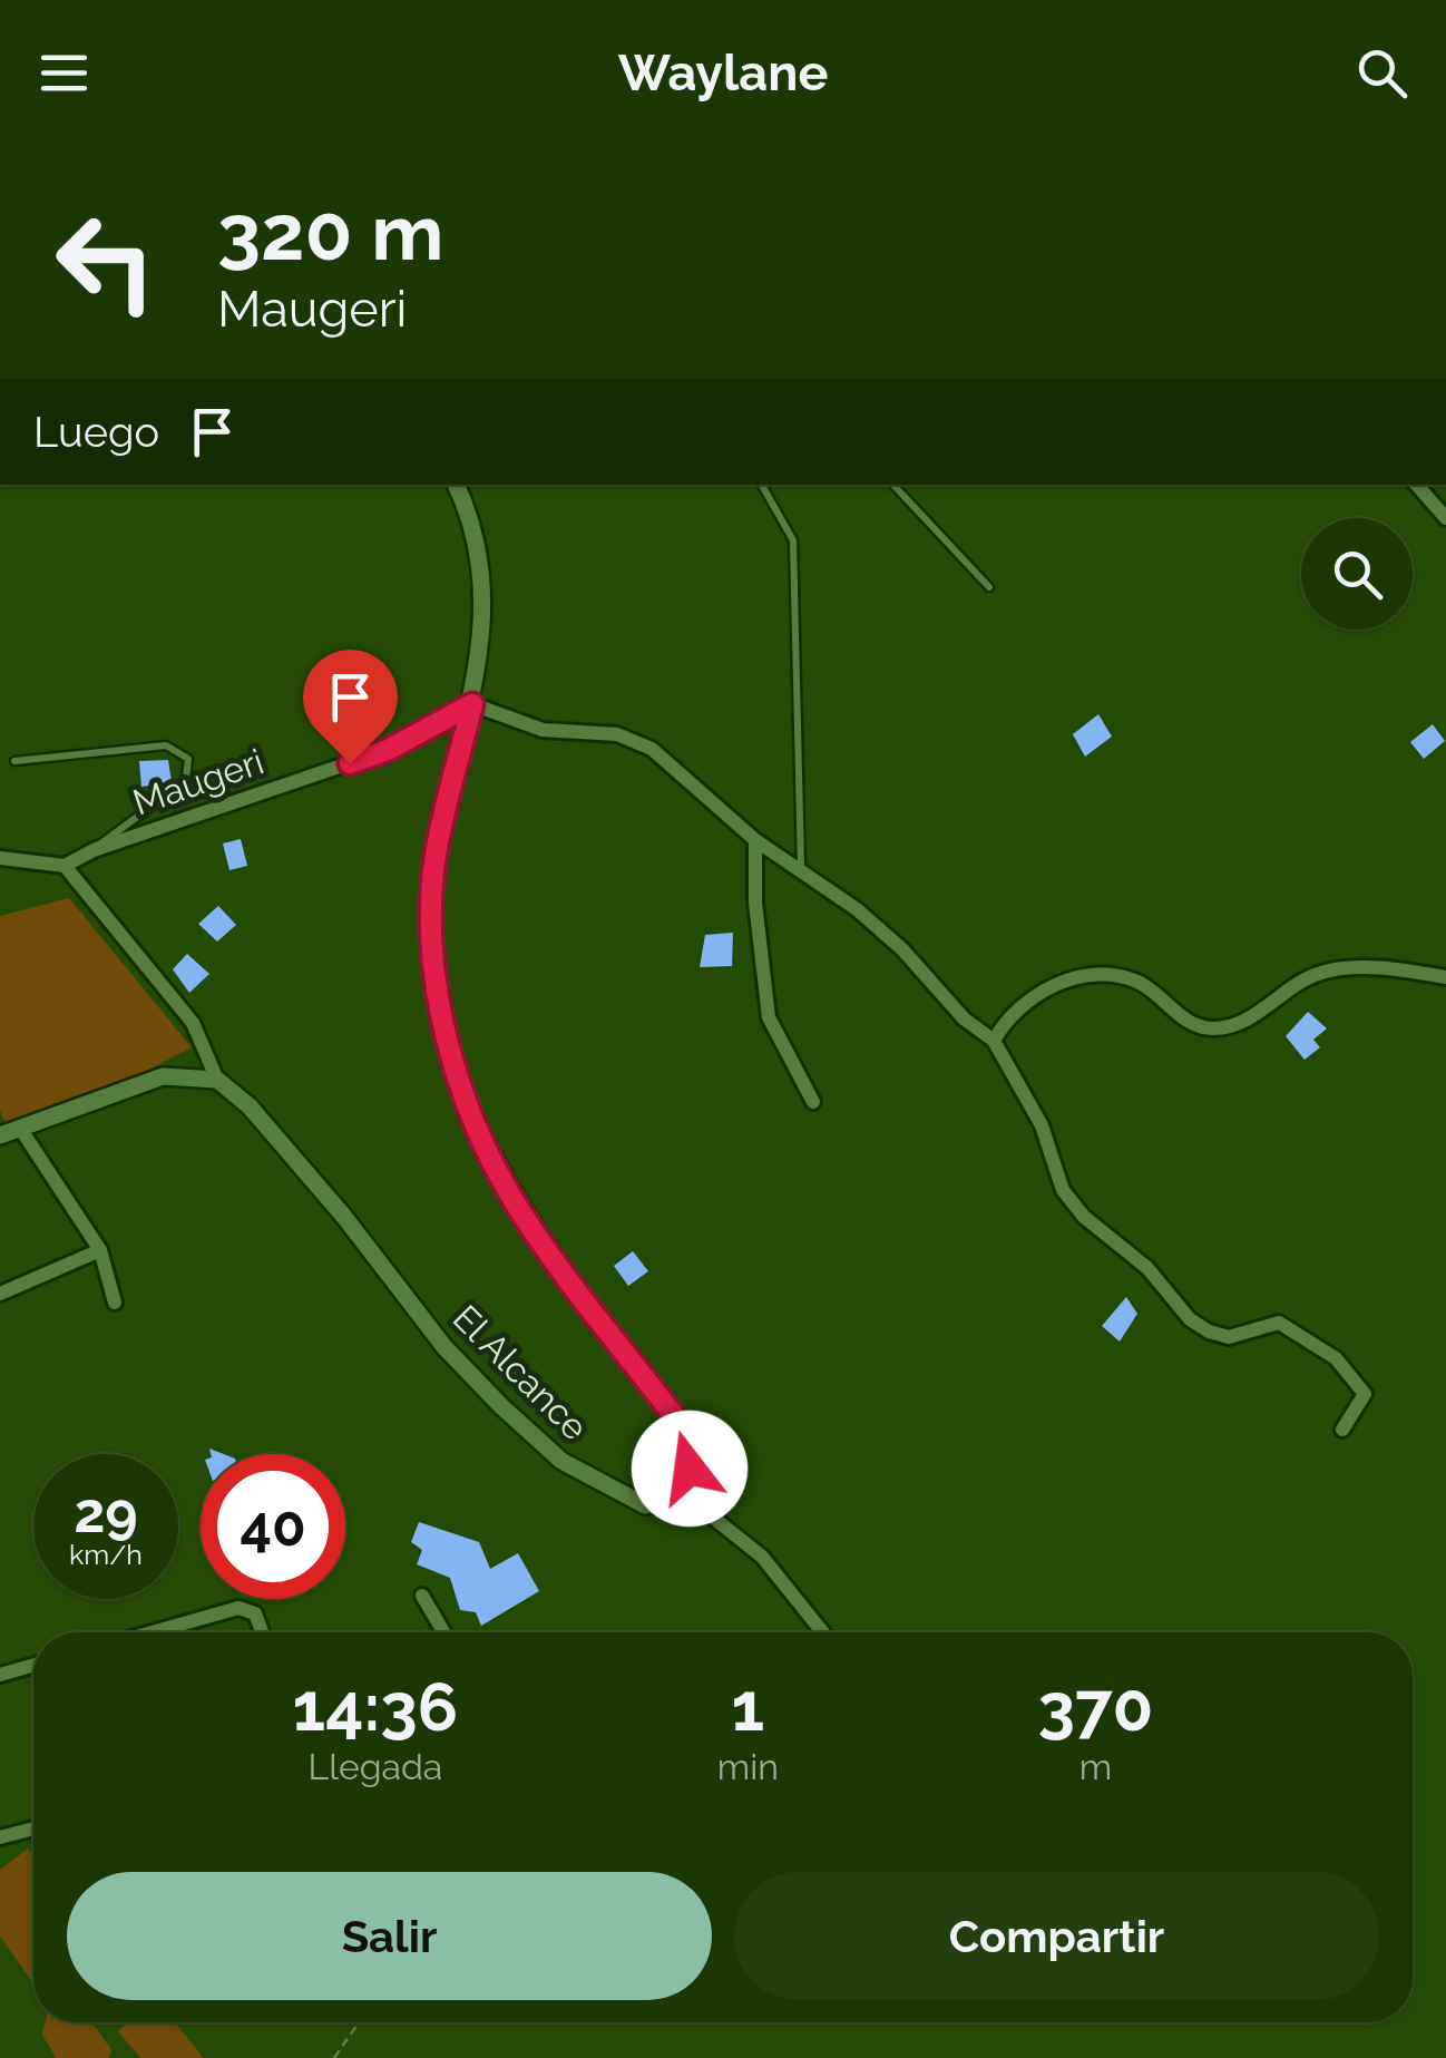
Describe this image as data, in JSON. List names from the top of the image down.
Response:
{
  "streets": {
    "street": ["Maugeri", "El Alcance"]
  },
  "crossings": [
    ["Maugeri", "El Alcance"]
  ],
  "page": {
    "header": "Waylane",
    "turn": ["320 m", "Maugeri"],
    "then": "Luego",
    "speed": "29 km/h",
    "limit": "40",
    "eta": [
      "14:36",
      "Llegada",
      "1",
      "min",
      "370",
      "m"
    ],
    "buttons": ["Salir", "Compartir"]
  }
}
